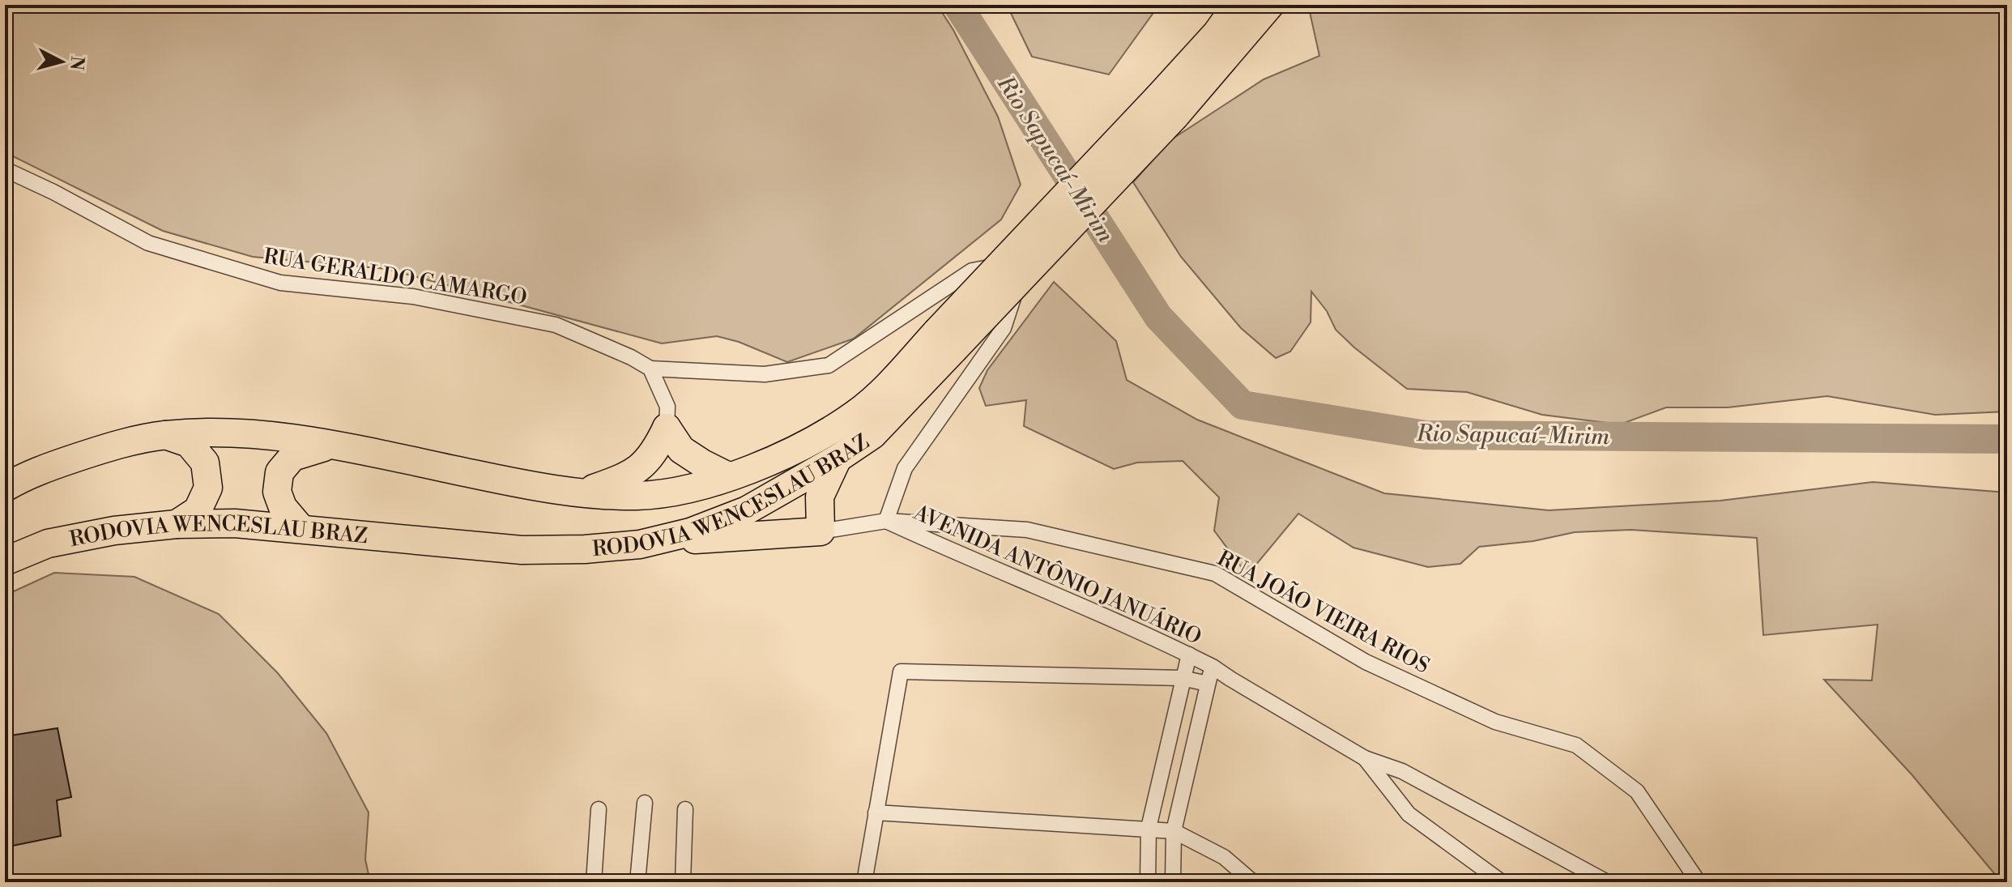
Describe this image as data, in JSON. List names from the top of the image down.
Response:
{
  "streets": {
    "highway": ["RODOVIA WENCESLAU BRAZ"],
    "street": ["RUA GERALDO CAMARGO", "AVENIDA ANTÔNIO JANUÁRIO", "RUA JOÃO VIEIRA RIOS"]
  },
  "crossings": [
    ["AVENIDA ANTÔNIO JANUÁRIO", "RUA JOÃO VIEIRA RIOS"]
  ],
  "water": ["Rio Sapucaí-Mirim"],
  "north": "right"
}
